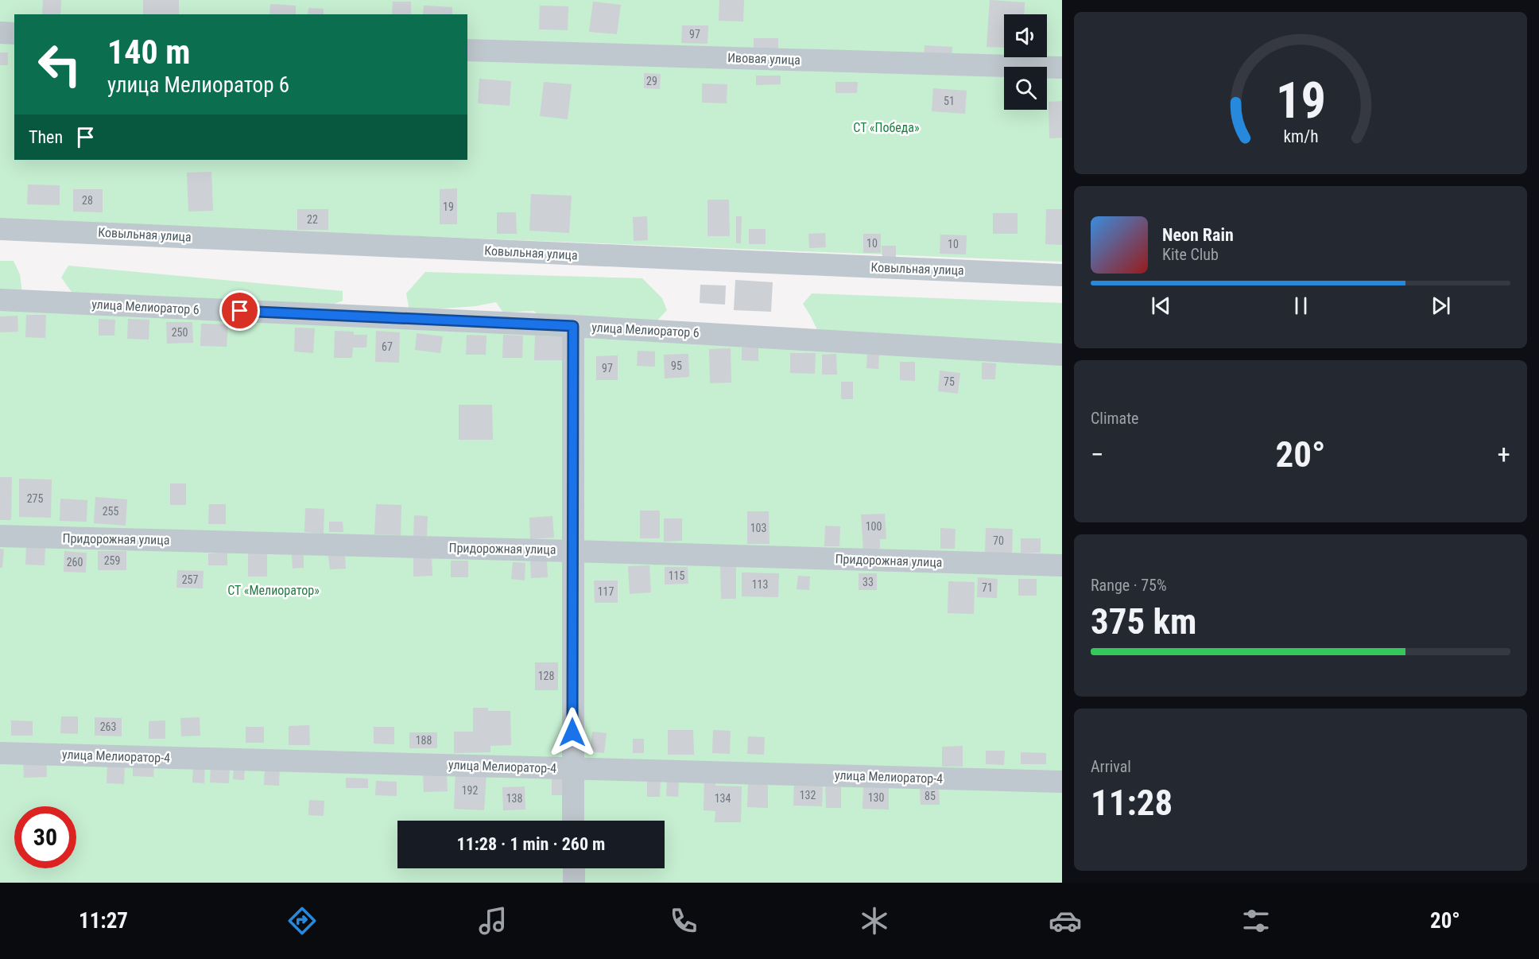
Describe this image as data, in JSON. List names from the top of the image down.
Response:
{
  "streets": {
    "street": [
      "Ивовая улица",
      "Ковыльная улица",
      "улица Мелиоратор 6",
      "Придорожная улица",
      "улица Мелиоратор-4"
    ]
  },
  "parks": ["СТ «Победа»", "СТ «Мелиоратор»"],
  "house_numbers": [
    "97",
    "29",
    "51",
    "28",
    "19",
    "22",
    "10",
    "10",
    "250",
    "67",
    "95",
    "97",
    "75",
    "275",
    "255",
    "100",
    "103",
    "70",
    "259",
    "260",
    "115",
    "257",
    "33",
    "113",
    "71",
    "117",
    "128",
    "263",
    "188",
    "192",
    "132",
    "85",
    "130",
    "138",
    "134"
  ],
  "page": {
    "turn": ["140 m", "улица Мелиоратор 6"],
    "then": "Then",
    "song": ["Neon Rain", "Kite Club"],
    "tile": [
      "Climate",
      ["Range · 75%", "375 km"],
      ["Arrival", "11:28"]
    ],
    "heat": ["−", "20°", "+"],
    "limit": "30",
    "trip": "11:28 · 1 min · 260 m",
    "tabs": ["11:27", "20°"],
    "gauge": ["19", "km/h"]
  }
}
